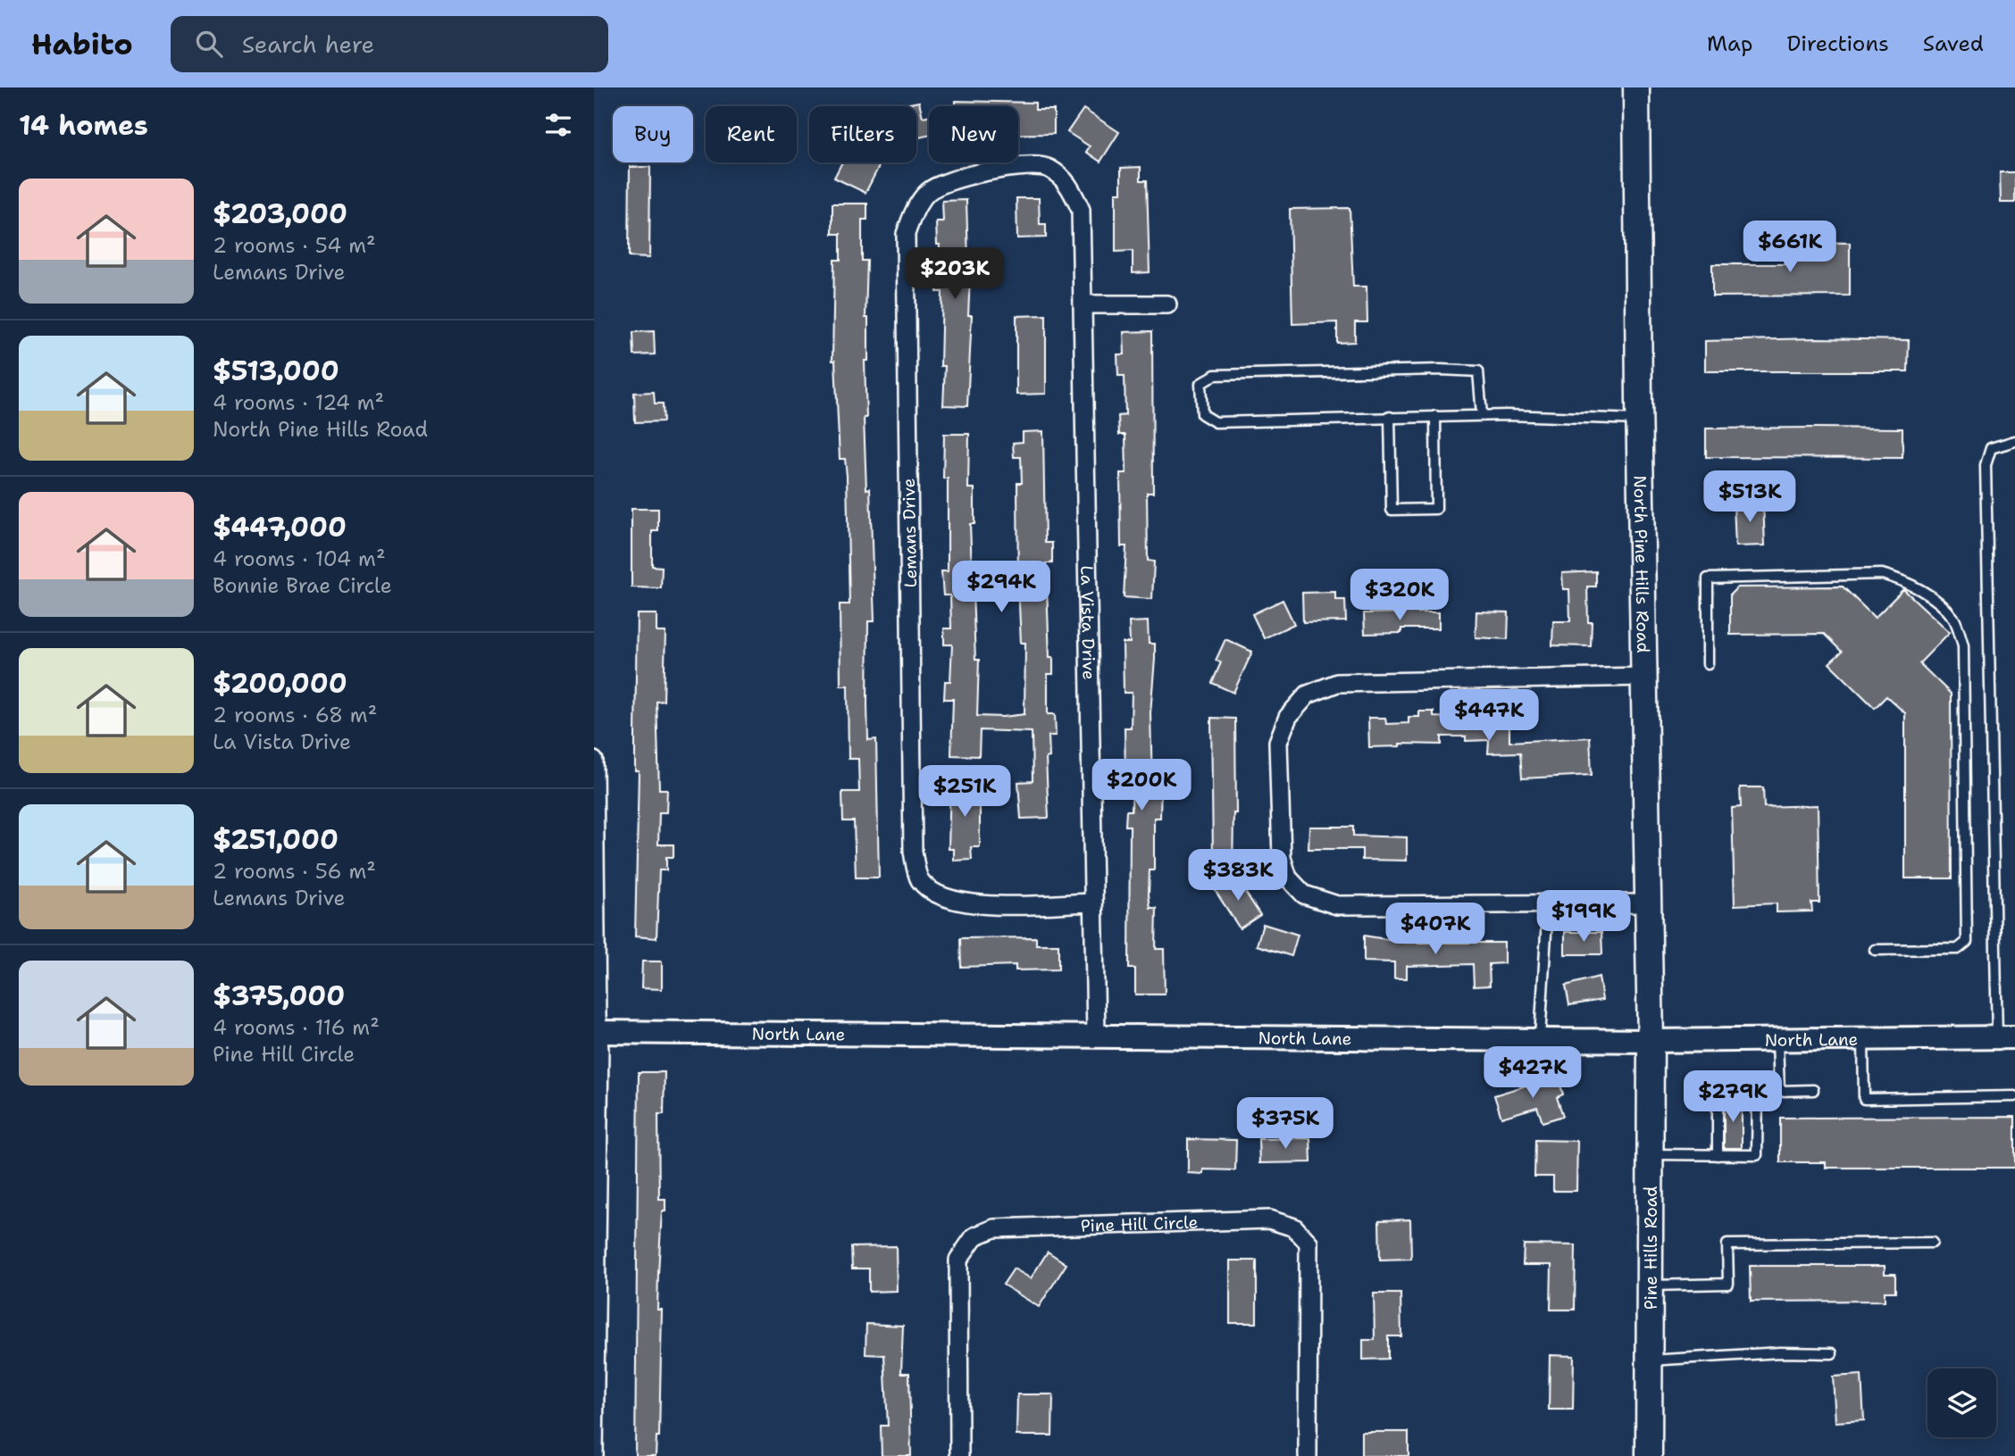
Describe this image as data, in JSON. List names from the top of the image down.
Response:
{
  "streets": {
    "main road": ["North Pine Hills Road", "Pine Hills Road"],
    "street": [
      "Lemans Drive",
      "La Vista Drive",
      "North Lane",
      "Pine Hill Circle"
    ]
  },
  "crossings": [
    ["Lemans Drive", "La Vista Drive"],
    ["North Pine Hills Road", "North Lane"],
    ["North Pine Hills Road", "Pine Hills Road"],
    ["La Vista Drive", "North Lane"],
    ["North Lane", "Pine Hills Road"]
  ],
  "page": {
    "header": "Habito",
    "search": "Search here",
    "nav": ["Map", "Directions", "Saved"],
    "heading": "14 homes",
    "chip": [
      "Buy",
      "Rent",
      "Filters",
      "New"
    ],
    "list": [
      {
        "name": "$203,000",
        "note": "2 rooms · 54 m² · Lemans Drive"
      },
      {
        "name": "$513,000",
        "note": "4 rooms · 124 m² · North Pine Hills Road"
      },
      {
        "name": "$447,000",
        "note": "4 rooms · 104 m² · Bonnie Brae Circle"
      },
      {
        "name": "$200,000",
        "note": "2 rooms · 68 m² · La Vista Drive"
      },
      {
        "name": "$251,000",
        "note": "2 rooms · 56 m² · Lemans Drive"
      },
      {
        "name": "$375,000",
        "note": "4 rooms · 116 m² · Pine Hill Circle"
      }
    ],
    "price": [
      "$661K",
      "$203K",
      "$513K",
      "$294K",
      "$320K",
      "$447K",
      "$200K",
      "$251K",
      "$383K",
      "$199K",
      "$407K",
      "$427K",
      "$279K",
      "$375K"
    ]
  }
}
